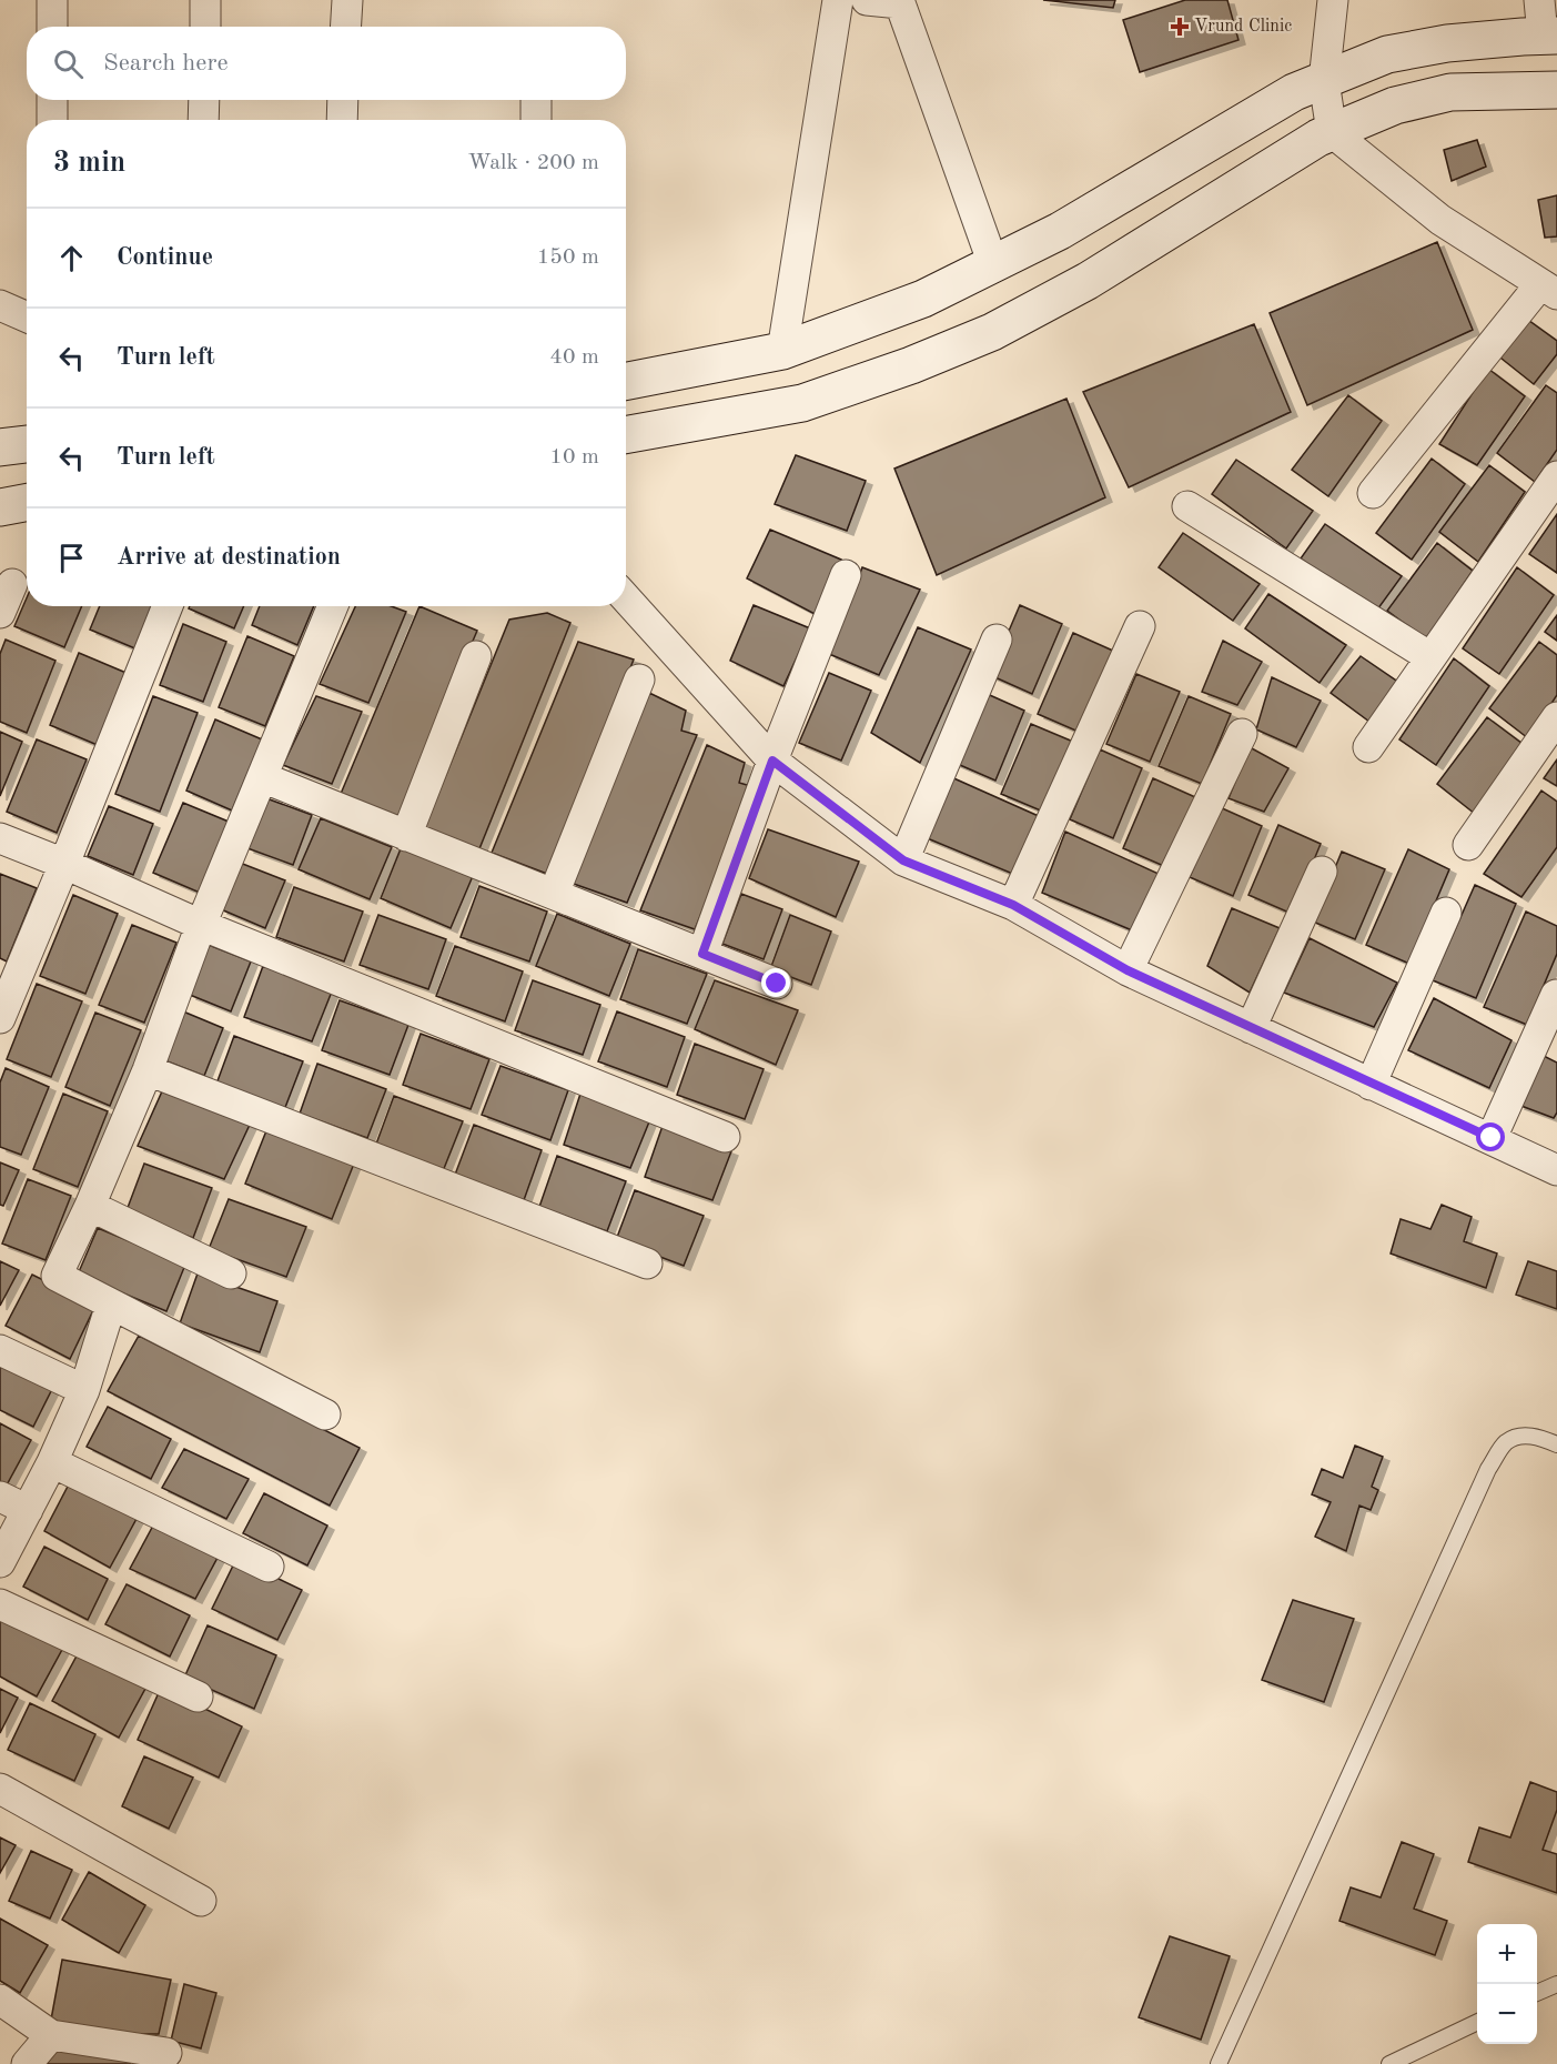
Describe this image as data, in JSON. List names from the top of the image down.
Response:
{
  "places": {
    "health": ["Vrund Clinic"]
  },
  "page": {
    "search": "Search here",
    "heading": ["3 min", "Walk · 200 m"],
    "list": [
      ["Continue", "150 m"],
      ["Turn left", "40 m"],
      ["Turn left", "10 m"],
      "Arrive at destination"
    ],
    "map_buttons": ["+", "−"]
  }
}
